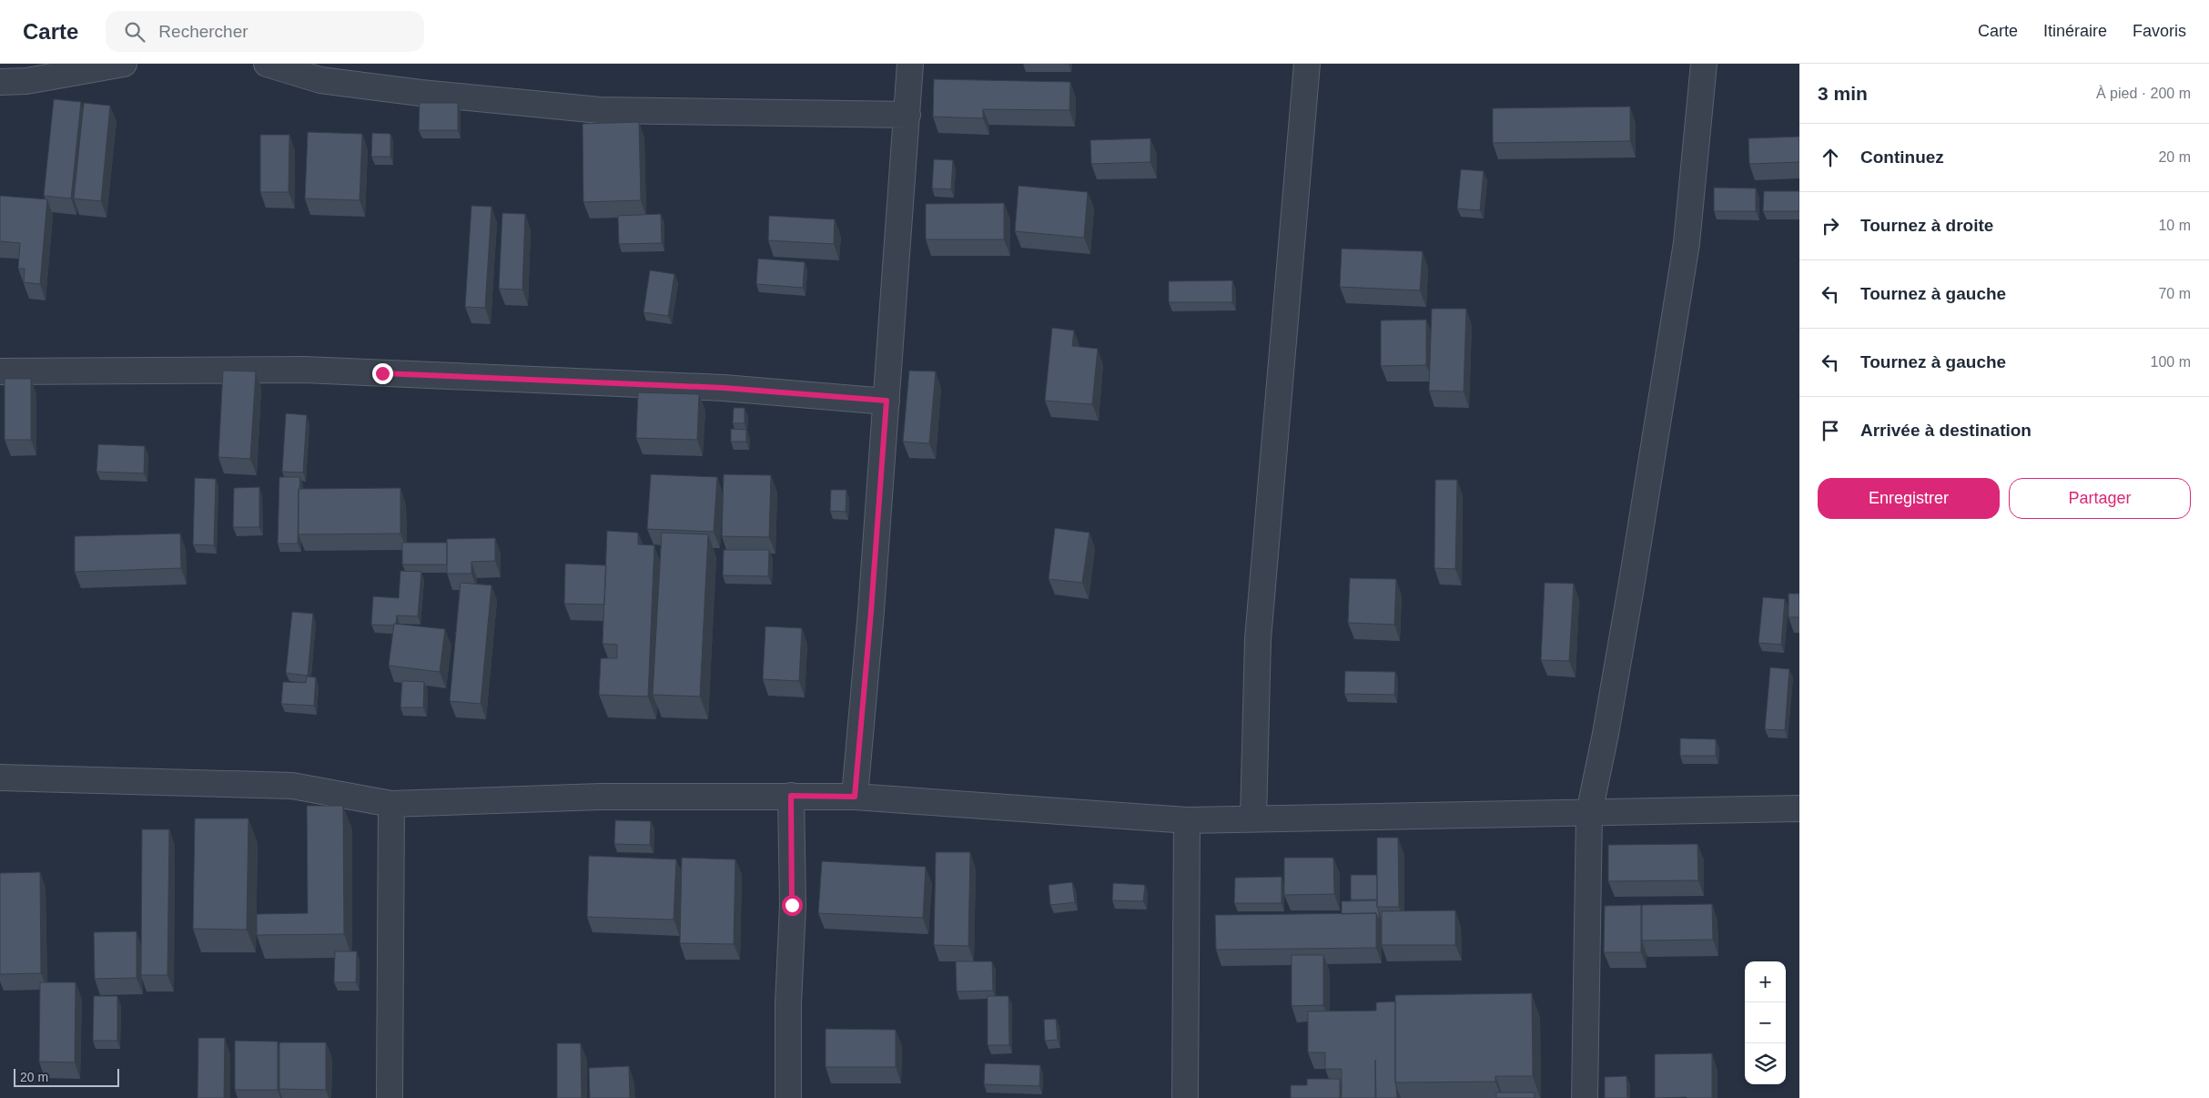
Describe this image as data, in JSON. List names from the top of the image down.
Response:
{
  "scale_bar": "20 m",
  "page": {
    "header": "Carte",
    "search": "Rechercher",
    "nav": ["Carte", "Itinéraire", "Favoris"],
    "heading": ["3 min", "À pied · 200 m"],
    "list": [
      ["Continuez", "20 m"],
      ["Tournez à droite", "10 m"],
      ["Tournez à gauche", "70 m"],
      ["Tournez à gauche", "100 m"],
      "Arrivée à destination"
    ],
    "buttons": ["Enregistrer", "Partager"],
    "map_buttons": ["+", "−"],
    "scale": "20 m"
  }
}
